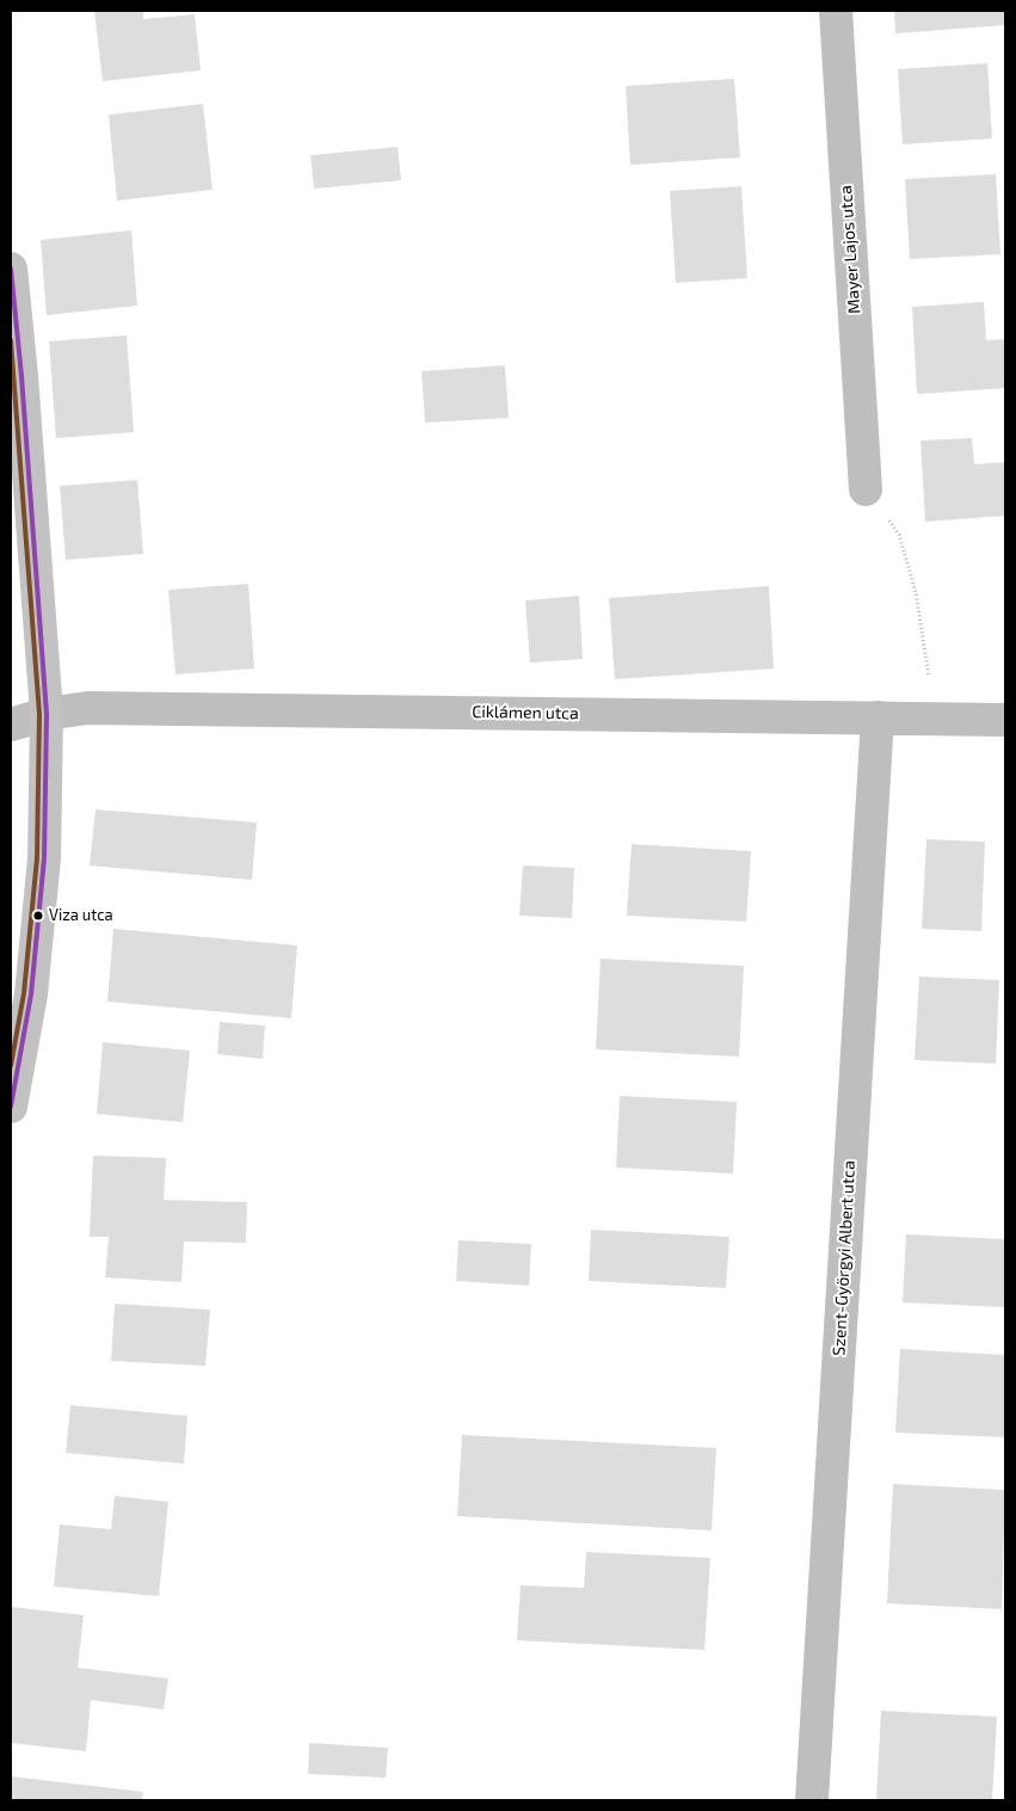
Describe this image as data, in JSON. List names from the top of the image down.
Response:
{
  "streets": {
    "street": ["Mayer Lajos utca", "Ciklámen utca", "Szent-Györgyi Albert utca"]
  },
  "crossings": [
    ["Ciklámen utca", "Szent-Györgyi Albert utca"]
  ],
  "places": ["Viza utca"]
}
